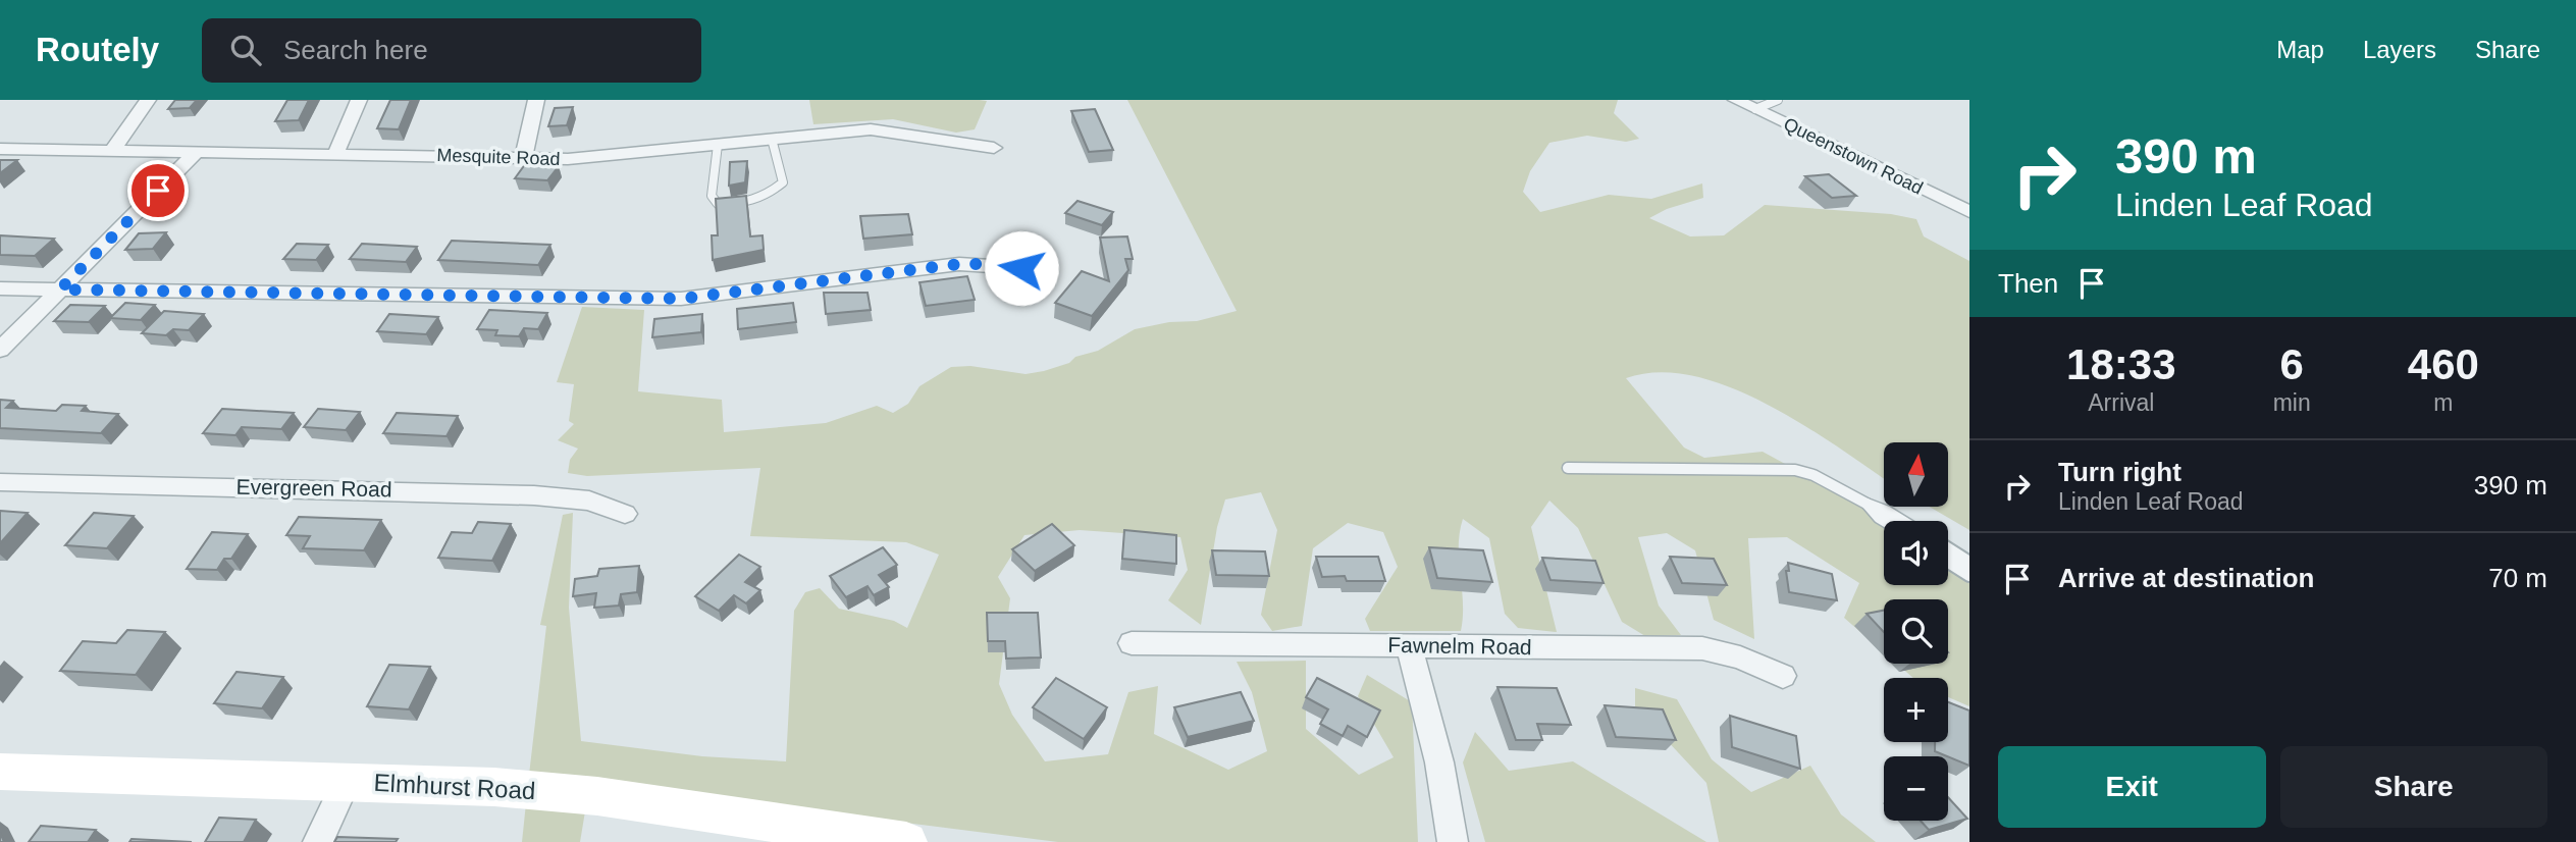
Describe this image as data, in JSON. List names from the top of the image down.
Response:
{
  "streets": {
    "street": [
      "Queenstown Road",
      "Mesquite Road",
      "Evergreen Road",
      "Fawnelm Road",
      "Elmhurst Road"
    ]
  },
  "north": "top",
  "page": {
    "header": "Routely",
    "search": "Search here",
    "nav": ["Map", "Layers", "Share"],
    "turn": ["390 m", "Linden Leaf Road"],
    "then": "Then",
    "eta": [
      "18:33",
      "Arrival",
      "6",
      "min",
      "460",
      "m"
    ],
    "list": [
      {
        "name": "Turn right",
        "note": "Linden Leaf Road",
        "value": "390 m"
      },
      {
        "name": "Arrive at destination",
        "value": "70 m"
      }
    ],
    "map_buttons": ["+", "−"],
    "buttons": ["Exit", "Share"]
  }
}
